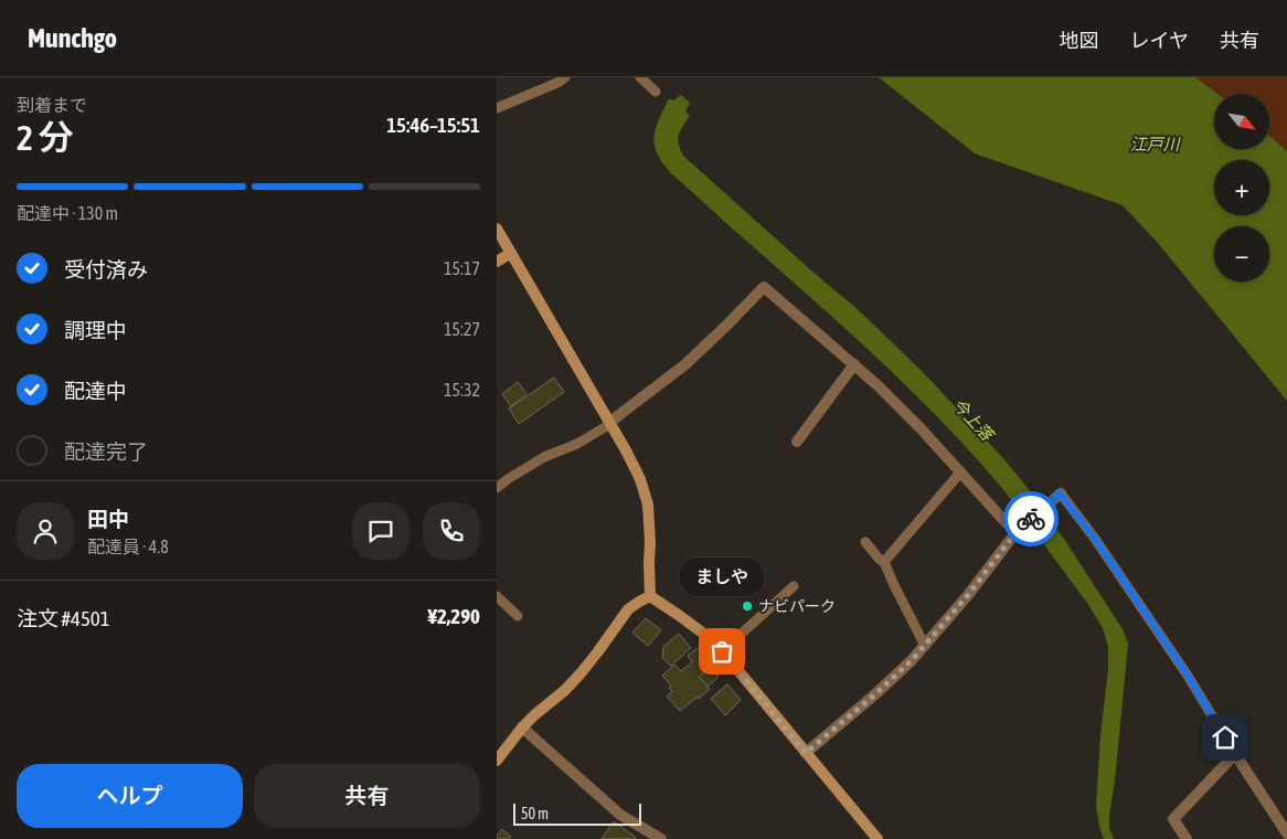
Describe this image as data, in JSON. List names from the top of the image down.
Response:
{
  "water": ["江戸川", "今上落"],
  "places": ["ナビパーク", "ましや"],
  "scale_bar": "50 m",
  "north": "bottom right",
  "page": {
    "header": "Munchgo",
    "nav": ["地図", "レイヤ", "共有"],
    "heading": ["2 分", "到着まで", "15:46–15:51"],
    "panel": [
      "田中",
      "配達員 · 4.8",
      "注文 #4501",
      "¥2,290"
    ],
    "map_buttons": ["+", "−"],
    "bar": "配達中 · 130 m",
    "list": [
      ["受付済み", "15:17"],
      ["調理中", "15:27"],
      ["配達中", "15:32"],
      "配達完了"
    ],
    "bubble": "ましや",
    "buttons": ["ヘルプ", "共有"],
    "scale": "50 m"
  }
}
